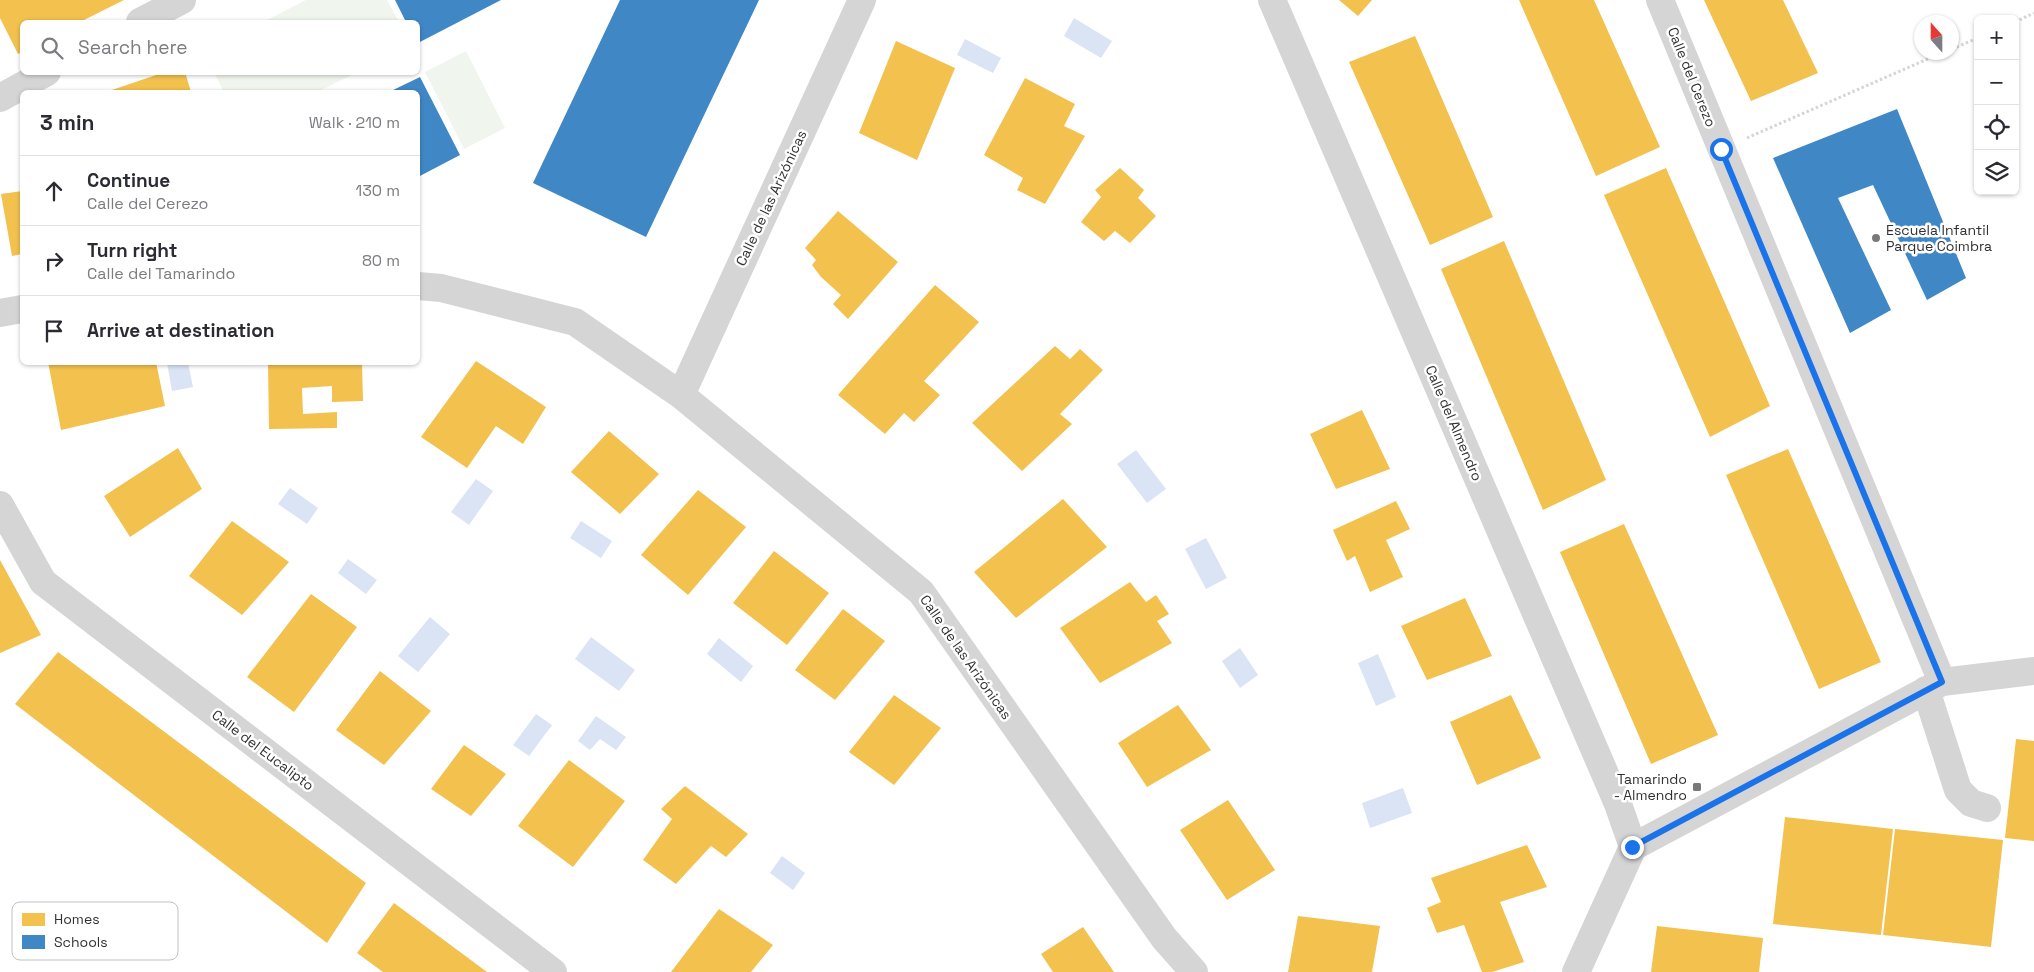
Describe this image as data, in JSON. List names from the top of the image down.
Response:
{
  "streets": {
    "street": [
      "Calle del Cerezo",
      "Calle de las Arizónicas",
      "Calle del Almendro",
      "Calle del Eucalipto"
    ]
  },
  "places": {
    "other": ["Escuela Infantil Parque Coimbra"],
    "transit": ["Tamarindo - Almendro"]
  },
  "legend": ["Homes", "Schools"],
  "north": "top",
  "page": {
    "map_buttons": ["+", "−"],
    "search": "Search here",
    "heading": ["3 min", "Walk · 210 m"],
    "list": [
      ["Continue", "Calle del Cerezo", "130 m"],
      ["Turn right", "Calle del Tamarindo", "80 m"],
      "Arrive at destination"
    ]
  }
}
